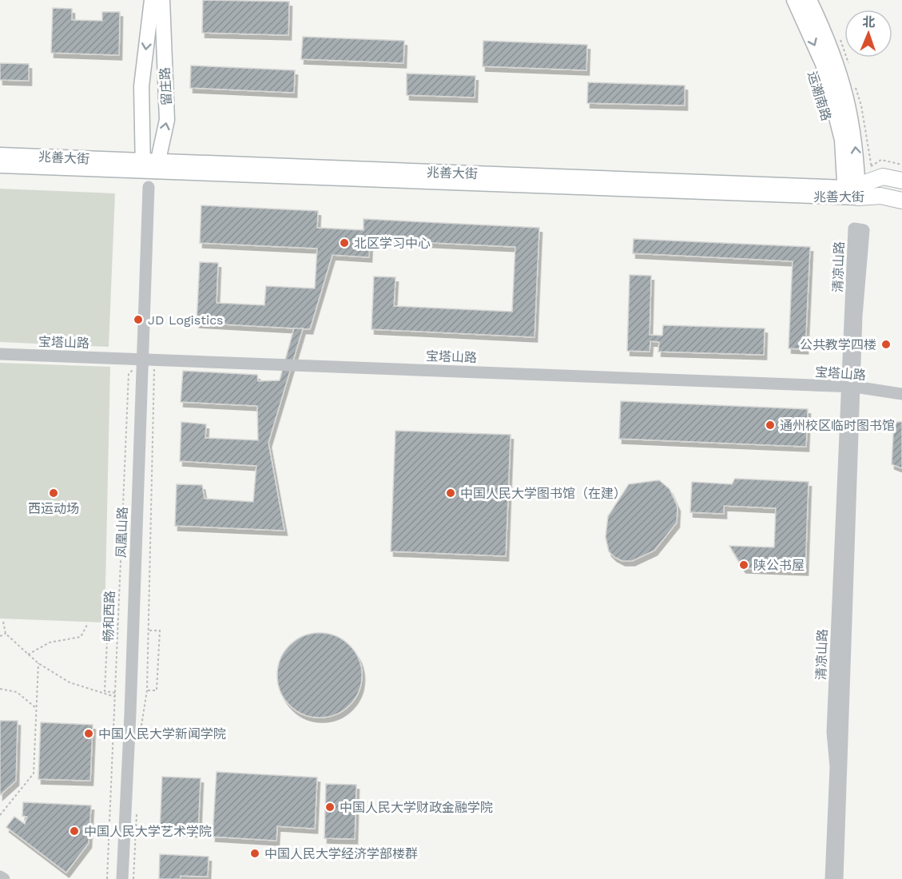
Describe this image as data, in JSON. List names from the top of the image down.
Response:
{
  "streets": {
    "main road": ["留庄路", "运潮南路", "兆善大街"],
    "street": ["清凉山路", "宝塔山路", "凤凰山路"],
    "path": ["畅和西路"]
  },
  "crossings": [
    ["留庄路", "兆善大街"],
    ["运潮南路", "兆善大街"],
    ["清凉山路", "宝塔山路"],
    ["宝塔山路", "凤凰山路"],
    ["宝塔山路", "畅和西路"],
    ["凤凰山路", "畅和西路"]
  ],
  "places": [
    "北区学习中心",
    "JD Logistics",
    "公共教学四楼",
    "通州校区临时图书馆",
    "西运动场",
    "中国人民大学图书馆（在建）",
    "陕公书屋",
    "中国人民大学新闻学院",
    "中国人民大学财政金融学院",
    "中国人民大学艺术学院",
    "中国人民大学经济学部楼群"
  ],
  "north": "top"
}
